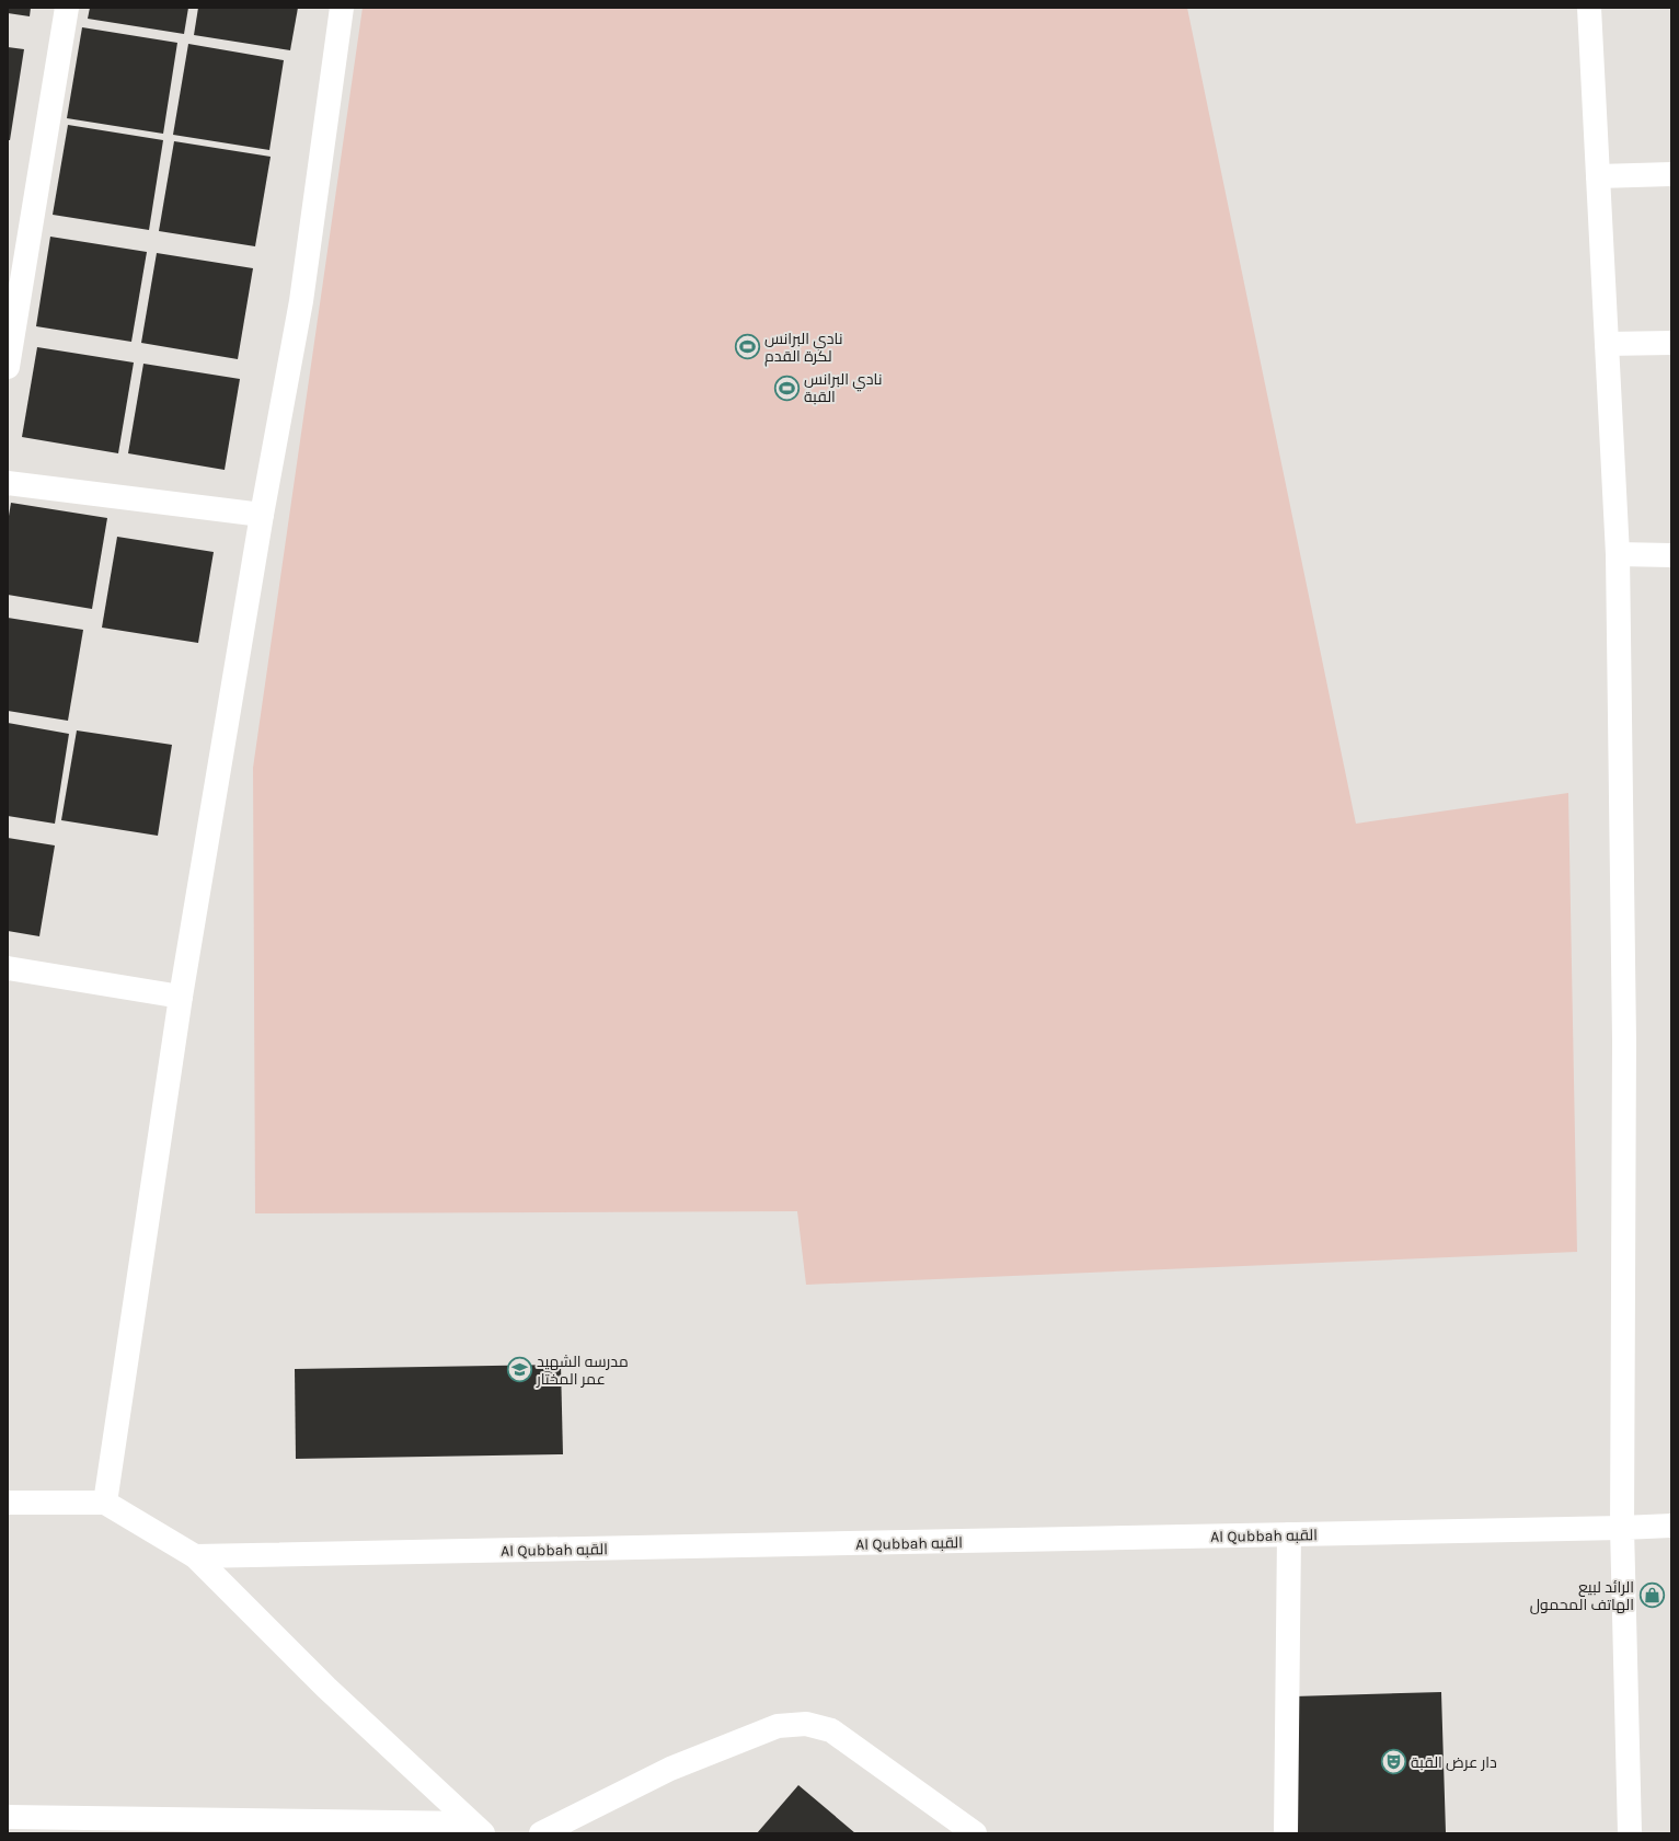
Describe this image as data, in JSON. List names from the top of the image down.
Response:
{
  "streets": {
    "street": ["Al Qubbah القبه"]
  },
  "places": {
    "sports": ["نادي البرانس لكرة القدم", "نادي البرانس القبة"],
    "school or university": ["مدرسه الشهيد عمر المختار"],
    "shop": ["الرائد لبيع الهاتف المحمول"],
    "theatre": ["دار عرض القبة"]
  }
}
